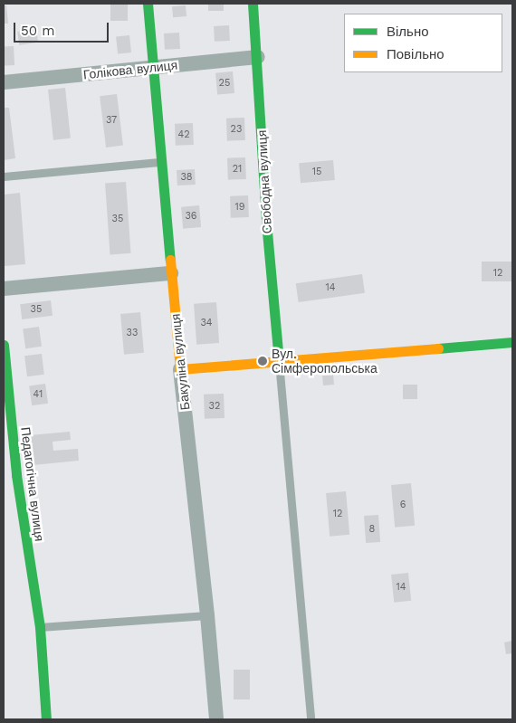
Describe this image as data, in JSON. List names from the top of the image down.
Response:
{
  "streets": {
    "street": [
      "Голікова вулиця",
      "Свободна вулиця",
      "Бакуліна вулиця",
      "Педагогічна вулиця"
    ]
  },
  "crossings": [
    ["Голікова вулиця", "Свободна вулиця"],
    ["Голікова вулиця", "Бакуліна вулиця"]
  ],
  "places": ["Вул. Сімферопольська"],
  "house_numbers": [
    "25",
    "37",
    "23",
    "42",
    "21",
    "15",
    "38",
    "19",
    "36",
    "35",
    "12",
    "14",
    "35",
    "34",
    "33",
    "41",
    "32",
    "6",
    "12",
    "8",
    "14"
  ],
  "legend": ["Вільно", "Повільно"],
  "scale_bar": "50 m"
}
